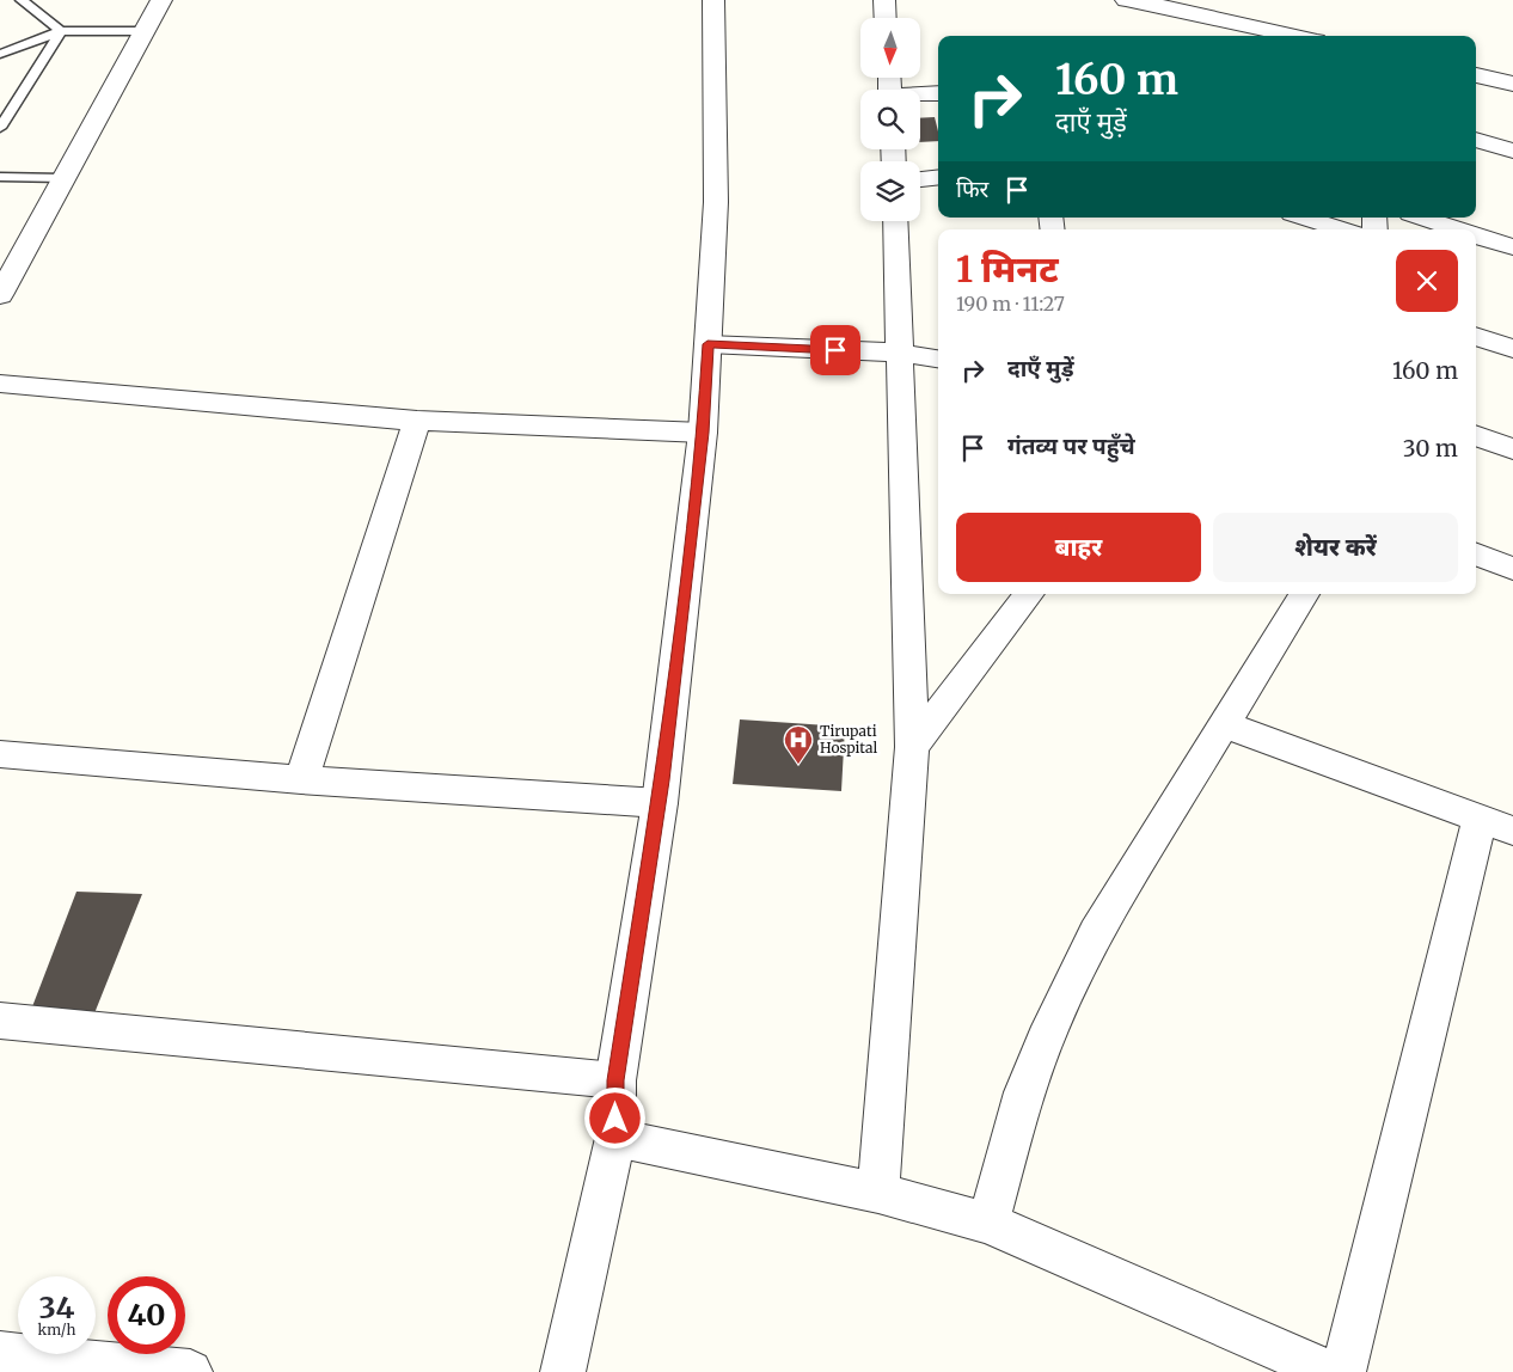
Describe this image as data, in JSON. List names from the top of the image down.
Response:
{
  "places": {
    "hospital": ["Tirupati Hospital"]
  },
  "north": "bottom",
  "page": {
    "turn": ["160 m", "दाएँ मुड़ें"],
    "then": "फिर",
    "heading": ["1 मिनट", "190 m · 11:27"],
    "list": [
      {
        "name": "दाएँ मुड़ें",
        "value": "160 m"
      },
      {
        "name": "गंतव्य पर पहुँचे",
        "value": "30 m"
      }
    ],
    "buttons": ["बाहर", "शेयर करें"],
    "speed": "34 km/h",
    "limit": "40"
  }
}
